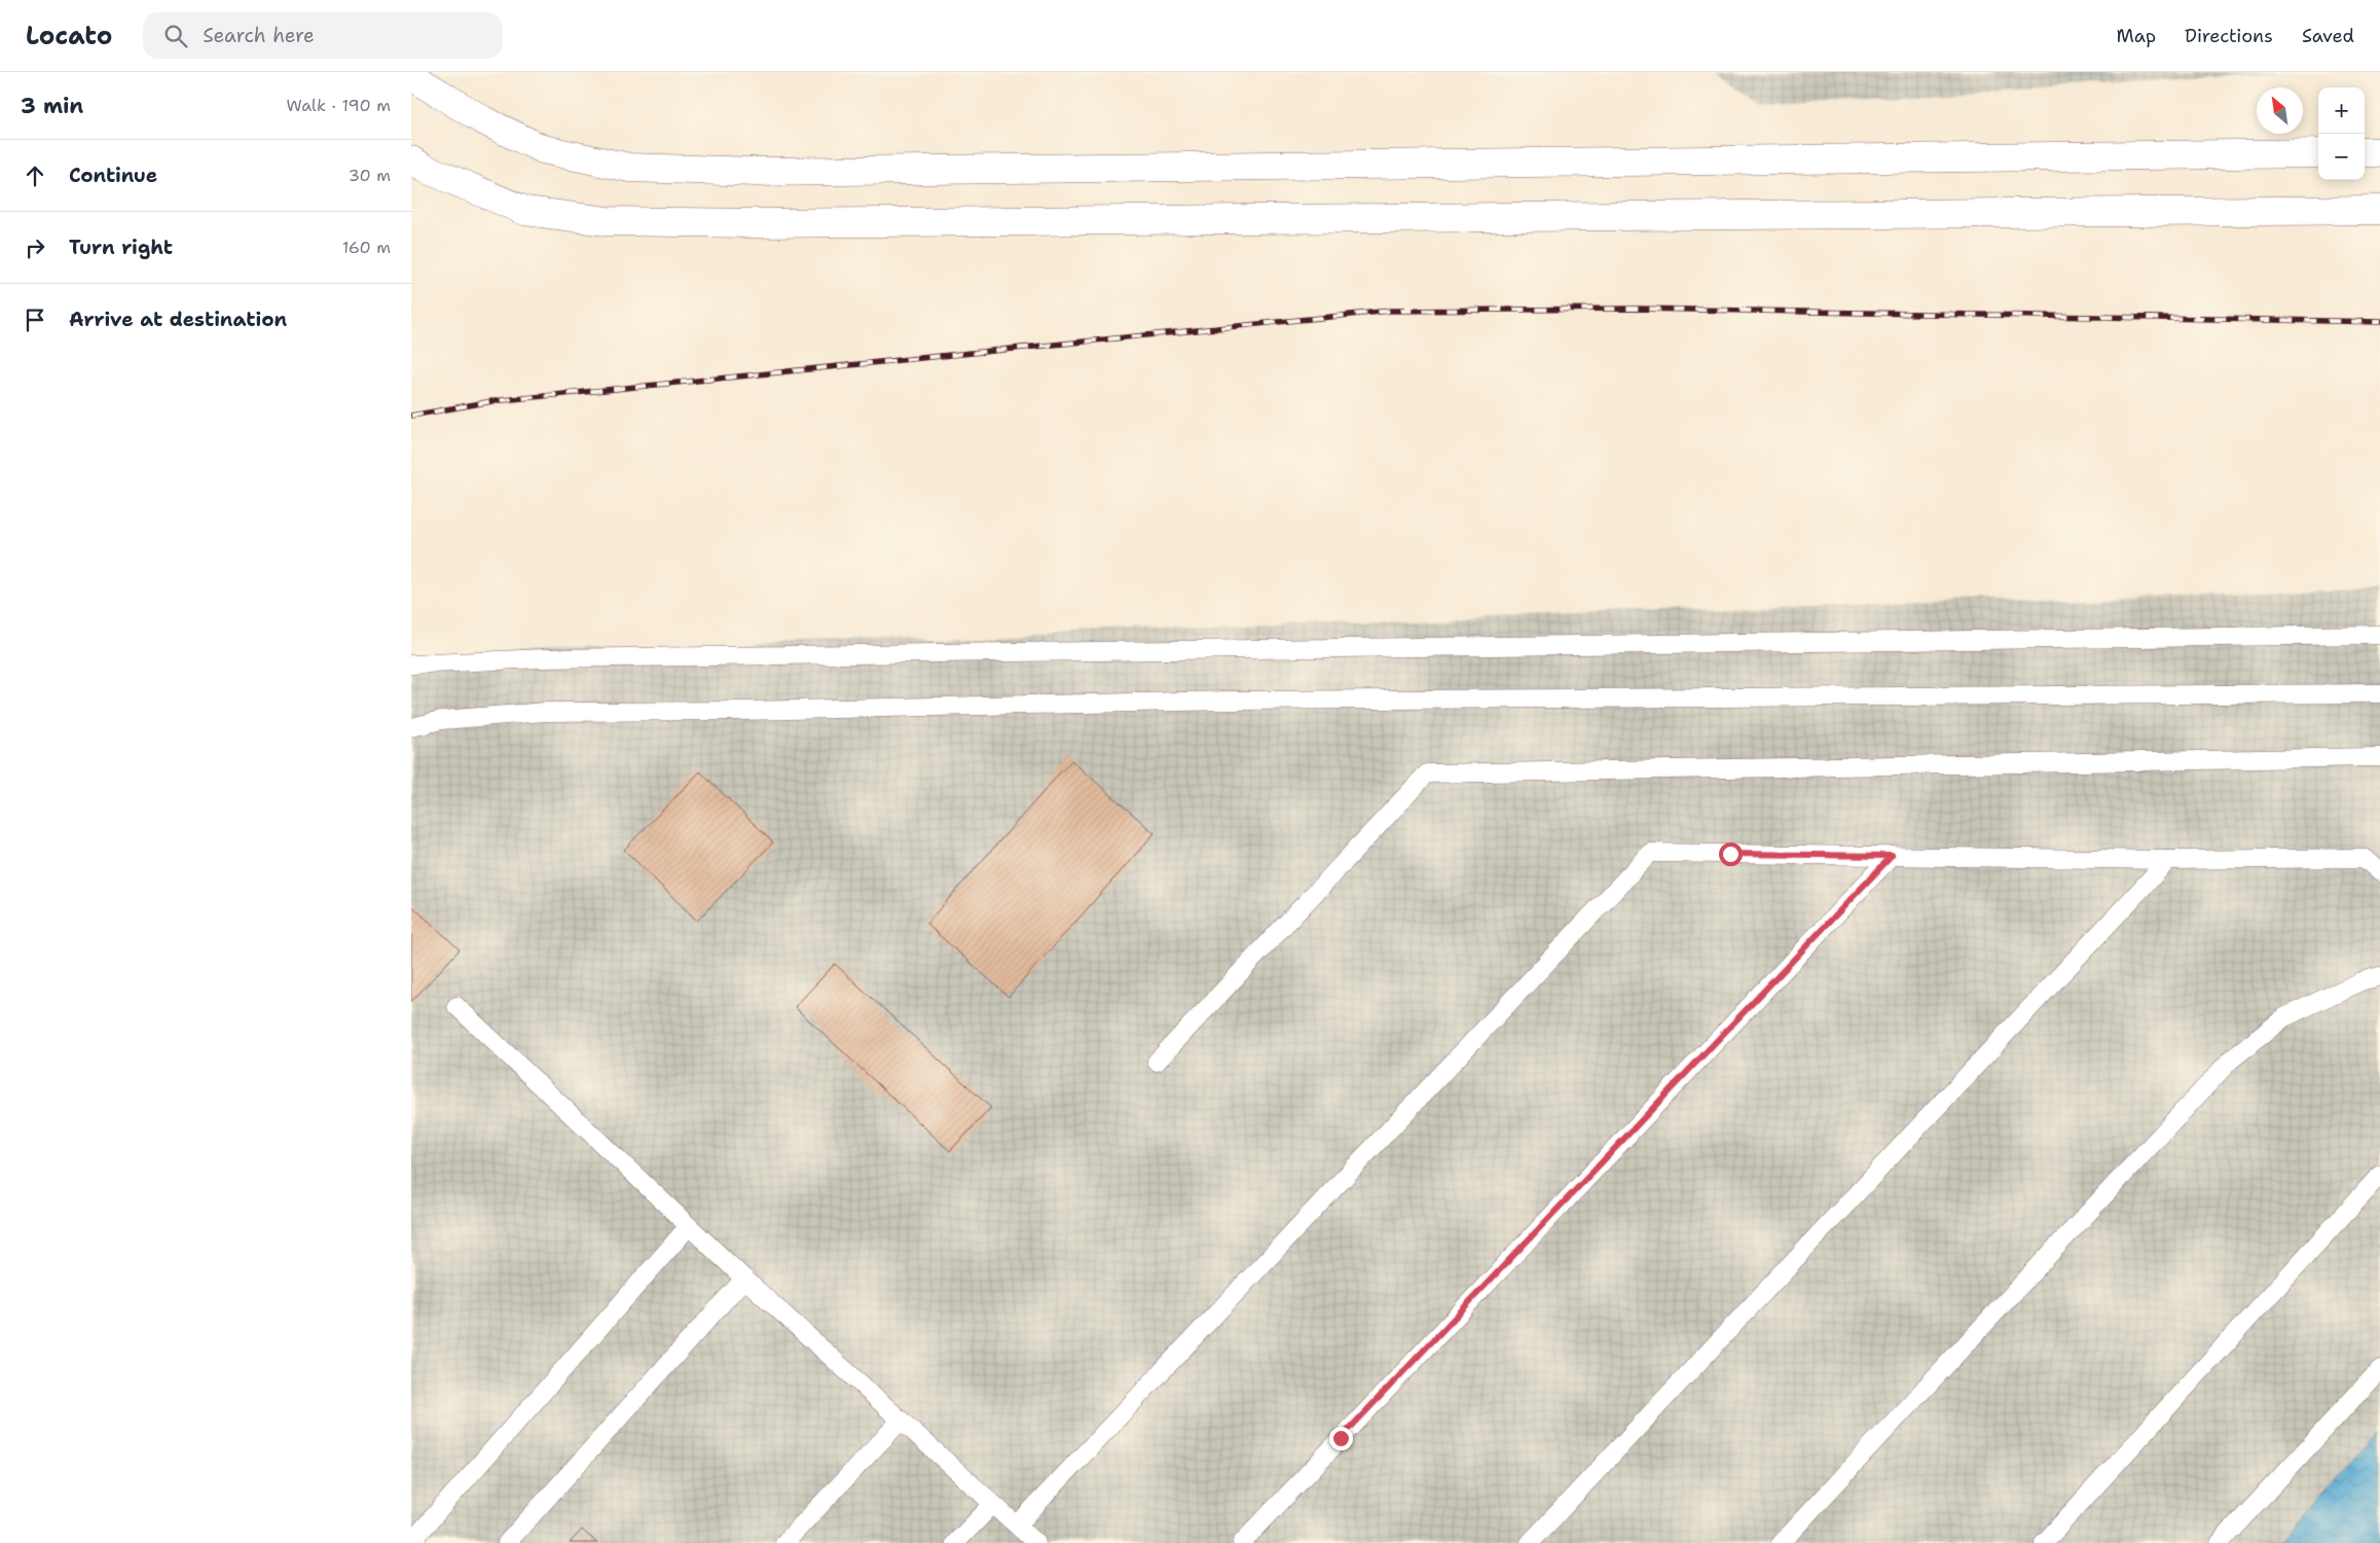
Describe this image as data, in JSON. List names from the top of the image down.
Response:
{
  "north": "top left",
  "page": {
    "header": "Locato",
    "search": "Search here",
    "nav": ["Map", "Directions", "Saved"],
    "heading": ["3 min", "Walk · 190 m"],
    "map_buttons": ["+", "−"],
    "list": [
      ["Continue", "30 m"],
      ["Turn right", "160 m"],
      "Arrive at destination"
    ]
  }
}
